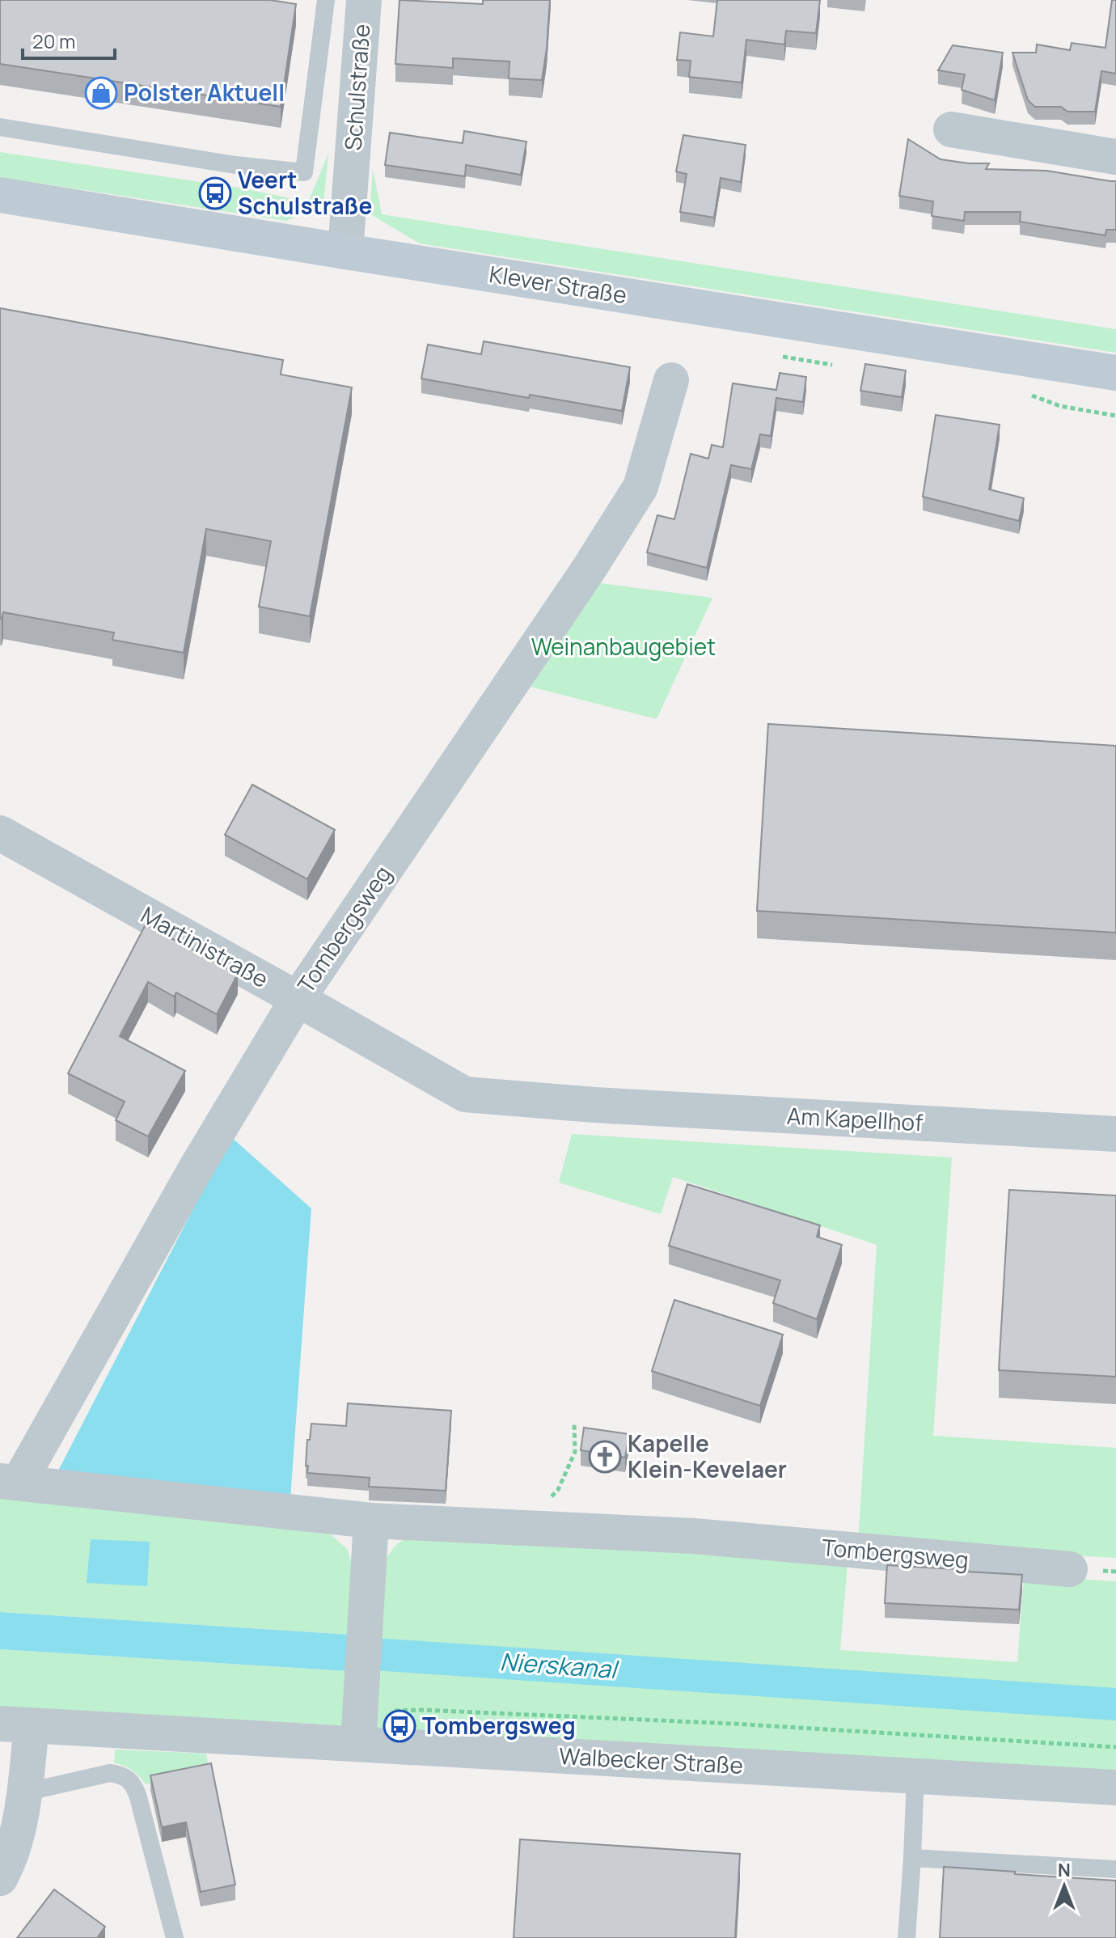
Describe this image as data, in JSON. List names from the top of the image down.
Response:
{
  "streets": {
    "main road": ["Klever Straße"],
    "street": [
      "Schulstraße",
      "Tombergsweg",
      "Martinistraße",
      "Am Kapellhof",
      "Walbecker Straße"
    ]
  },
  "crossings": [
    ["Schulstraße", "Klever Straße"],
    ["Tombergsweg", "Martinistraße"],
    ["Martinistraße", "Am Kapellhof"]
  ],
  "water": ["Nierskanal"],
  "parks": ["Weinanbaugebiet"],
  "places": {
    "shop": ["Polster Aktuell"],
    "bus stop": ["Veert Schulstraße", "Tombergsweg"],
    "church": ["Kapelle Klein-Kevelaer"]
  },
  "scale_bar": "20 m",
  "north": "top"
}
